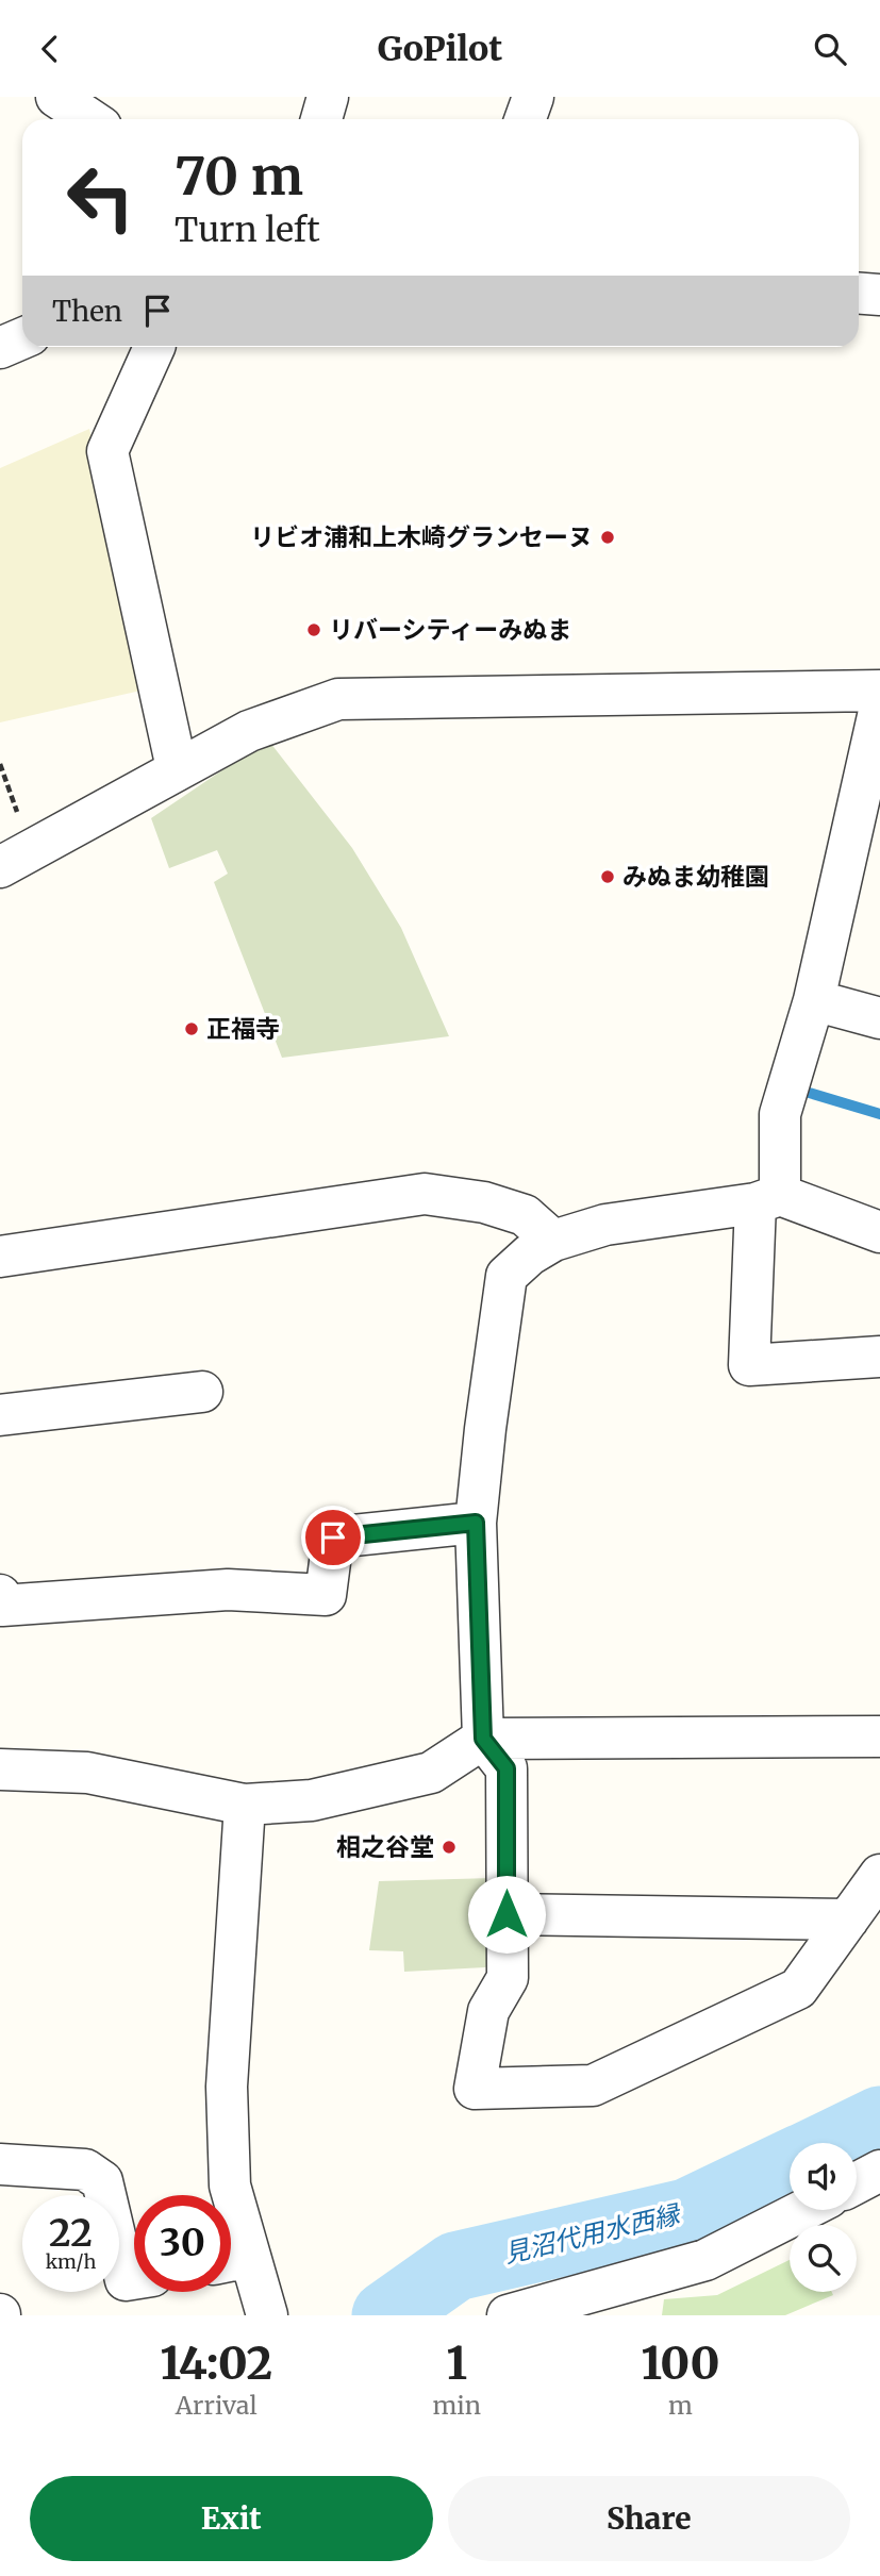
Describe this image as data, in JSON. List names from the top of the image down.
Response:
{
  "water": ["見沼代用水西縁"],
  "places": [
    "リビオ浦和上木崎グランセーヌ",
    "リバーシティーみぬま",
    "みぬま幼稚園",
    "正福寺",
    "相之谷堂"
  ],
  "page": {
    "header": "GoPilot",
    "turn": ["70 m", "Turn left"],
    "then": "Then",
    "speed": "22 km/h",
    "limit": "30",
    "eta": [
      "14:02",
      "Arrival",
      "1",
      "min",
      "100",
      "m"
    ],
    "buttons": ["Exit", "Share"]
  }
}
